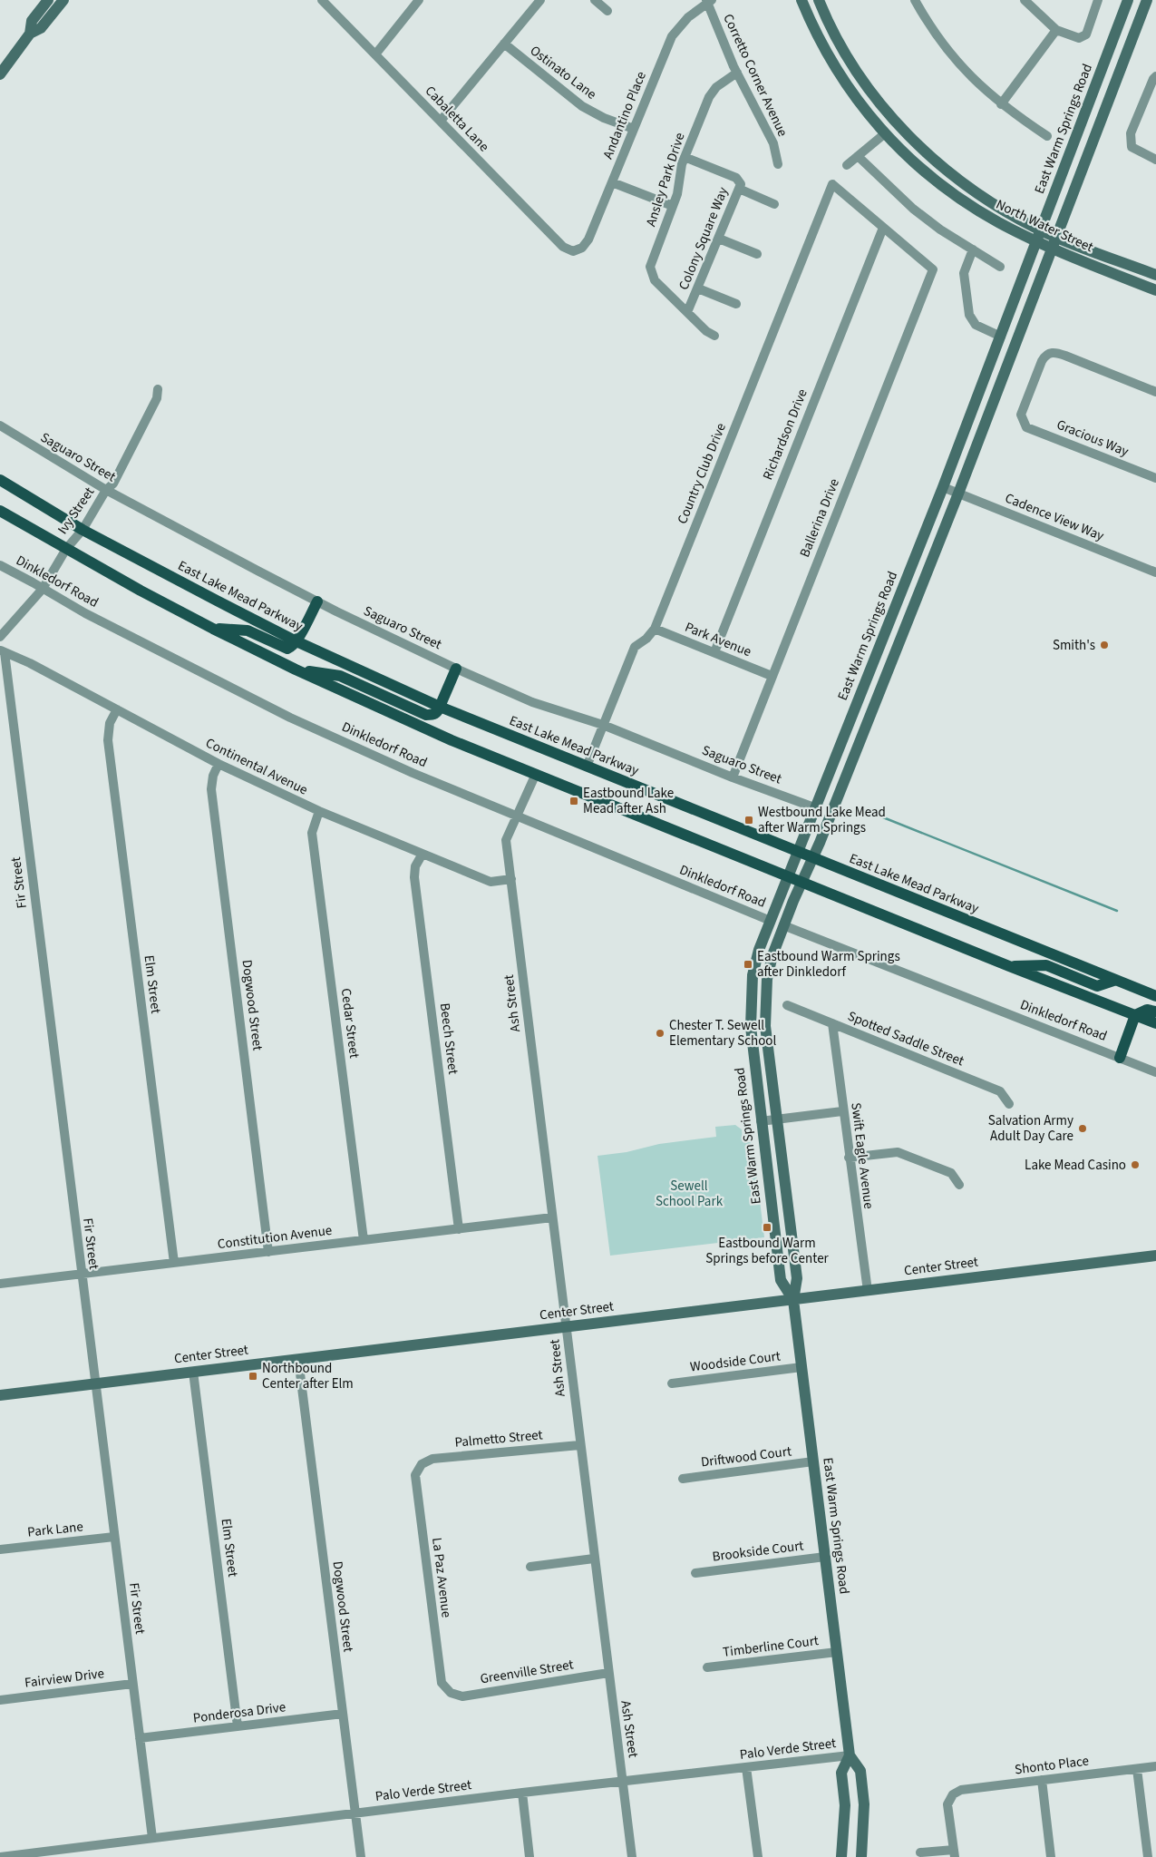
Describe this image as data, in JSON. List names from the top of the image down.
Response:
{
  "streets": {
    "main road": [
      "East Warm Springs Road",
      "North Water Street",
      "East Lake Mead Parkway",
      "Center Street"
    ],
    "street": [
      "Ostinato Lane",
      "Corretto Corner Avenue",
      "Andantino Place",
      "Cabaletta Lane",
      "Ansley Park Drive",
      "Colony Square Way",
      "Richardson Drive",
      "Gracious Way",
      "Saguaro Street",
      "Country Club Drive",
      "Ivy Street",
      "Cadence View Way",
      "Ballerina Drive",
      "Dinkledorf Road",
      "Park Avenue",
      "Continental Avenue",
      "Fir Street",
      "Elm Street",
      "Ash Street",
      "Dogwood Street",
      "Cedar Street",
      "Beech Street",
      "Spotted Saddle Street",
      "Swift Eagle Avenue",
      "Constitution Avenue",
      "Woodside Court",
      "Palmetto Street",
      "Driftwood Court",
      "Park Lane",
      "Brookside Court",
      "La Paz Avenue",
      "Timberline Court",
      "Greenville Street",
      "Fairview Drive",
      "Ponderosa Drive",
      "Palo Verde Street",
      "Shonto Place"
    ]
  },
  "crossings": [
    ["Ostinato Lane", "Andantino Place"],
    ["Corretto Corner Avenue", "Andantino Place"],
    ["Corretto Corner Avenue", "Ansley Park Drive"],
    ["Andantino Place", "Cabaletta Lane"],
    ["East Warm Springs Road", "North Water Street"],
    ["East Warm Springs Road", "Saguaro Street"],
    ["East Warm Springs Road", "Cadence View Way"],
    ["East Warm Springs Road", "Dinkledorf Road"],
    ["East Warm Springs Road", "East Lake Mead Parkway"],
    ["East Warm Springs Road", "Center Street"],
    ["East Warm Springs Road", "Woodside Court"],
    ["East Warm Springs Road", "Driftwood Court"],
    ["East Warm Springs Road", "Brookside Court"],
    ["East Warm Springs Road", "Timberline Court"],
    ["East Warm Springs Road", "Palo Verde Street"],
    ["Ansley Park Drive", "Colony Square Way"],
    ["Richardson Drive", "Country Club Drive"],
    ["Richardson Drive", "Ballerina Drive"],
    ["Richardson Drive", "Park Avenue"],
    ["Saguaro Street", "Country Club Drive"],
    ["Saguaro Street", "Ivy Street"],
    ["Saguaro Street", "Ballerina Drive"],
    ["Country Club Drive", "Ballerina Drive"],
    ["Country Club Drive", "East Lake Mead Parkway"],
    ["Country Club Drive", "Park Avenue"],
    ["Ivy Street", "Dinkledorf Road"],
    ["Ivy Street", "East Lake Mead Parkway"],
    ["Ballerina Drive", "Park Avenue"],
    ["Dinkledorf Road", "Ash Street"],
    ["Continental Avenue", "Fir Street"],
    ["Continental Avenue", "Elm Street"],
    ["Continental Avenue", "Ash Street"],
    ["Continental Avenue", "Dogwood Street"],
    ["Continental Avenue", "Cedar Street"],
    ["Continental Avenue", "Beech Street"],
    ["Fir Street", "Constitution Avenue"],
    ["Fir Street", "Center Street"],
    ["Fir Street", "Park Lane"],
    ["Fir Street", "Fairview Drive"],
    ["Fir Street", "Ponderosa Drive"],
    ["Fir Street", "Palo Verde Street"],
    ["Elm Street", "Constitution Avenue"],
    ["Elm Street", "Center Street"],
    ["Elm Street", "Ponderosa Drive"],
    ["Ash Street", "Constitution Avenue"],
    ["Ash Street", "Center Street"],
    ["Ash Street", "Palmetto Street"],
    ["Ash Street", "Greenville Street"],
    ["Ash Street", "Palo Verde Street"],
    ["Dogwood Street", "Constitution Avenue"],
    ["Dogwood Street", "Center Street"],
    ["Dogwood Street", "Ponderosa Drive"],
    ["Dogwood Street", "Palo Verde Street"],
    ["Cedar Street", "Constitution Avenue"],
    ["Beech Street", "Constitution Avenue"],
    ["Spotted Saddle Street", "Swift Eagle Avenue"],
    ["Swift Eagle Avenue", "Center Street"],
    ["Palmetto Street", "La Paz Avenue"],
    ["La Paz Avenue", "Greenville Street"]
  ],
  "parks": ["Sewell School Park"],
  "places": {
    "other": [
      "Smith's",
      "Chester T. Sewell Elementary School",
      "Salvation Army Adult Day Care",
      "Lake Mead Casino"
    ],
    "transit": [
      "Eastbound Lake Mead after Ash",
      "Westbound Lake Mead after Warm Springs",
      "Eastbound Warm Springs after Dinkledorf",
      "Eastbound Warm Springs before Center",
      "Northbound Center after Elm"
    ]
  }
}
